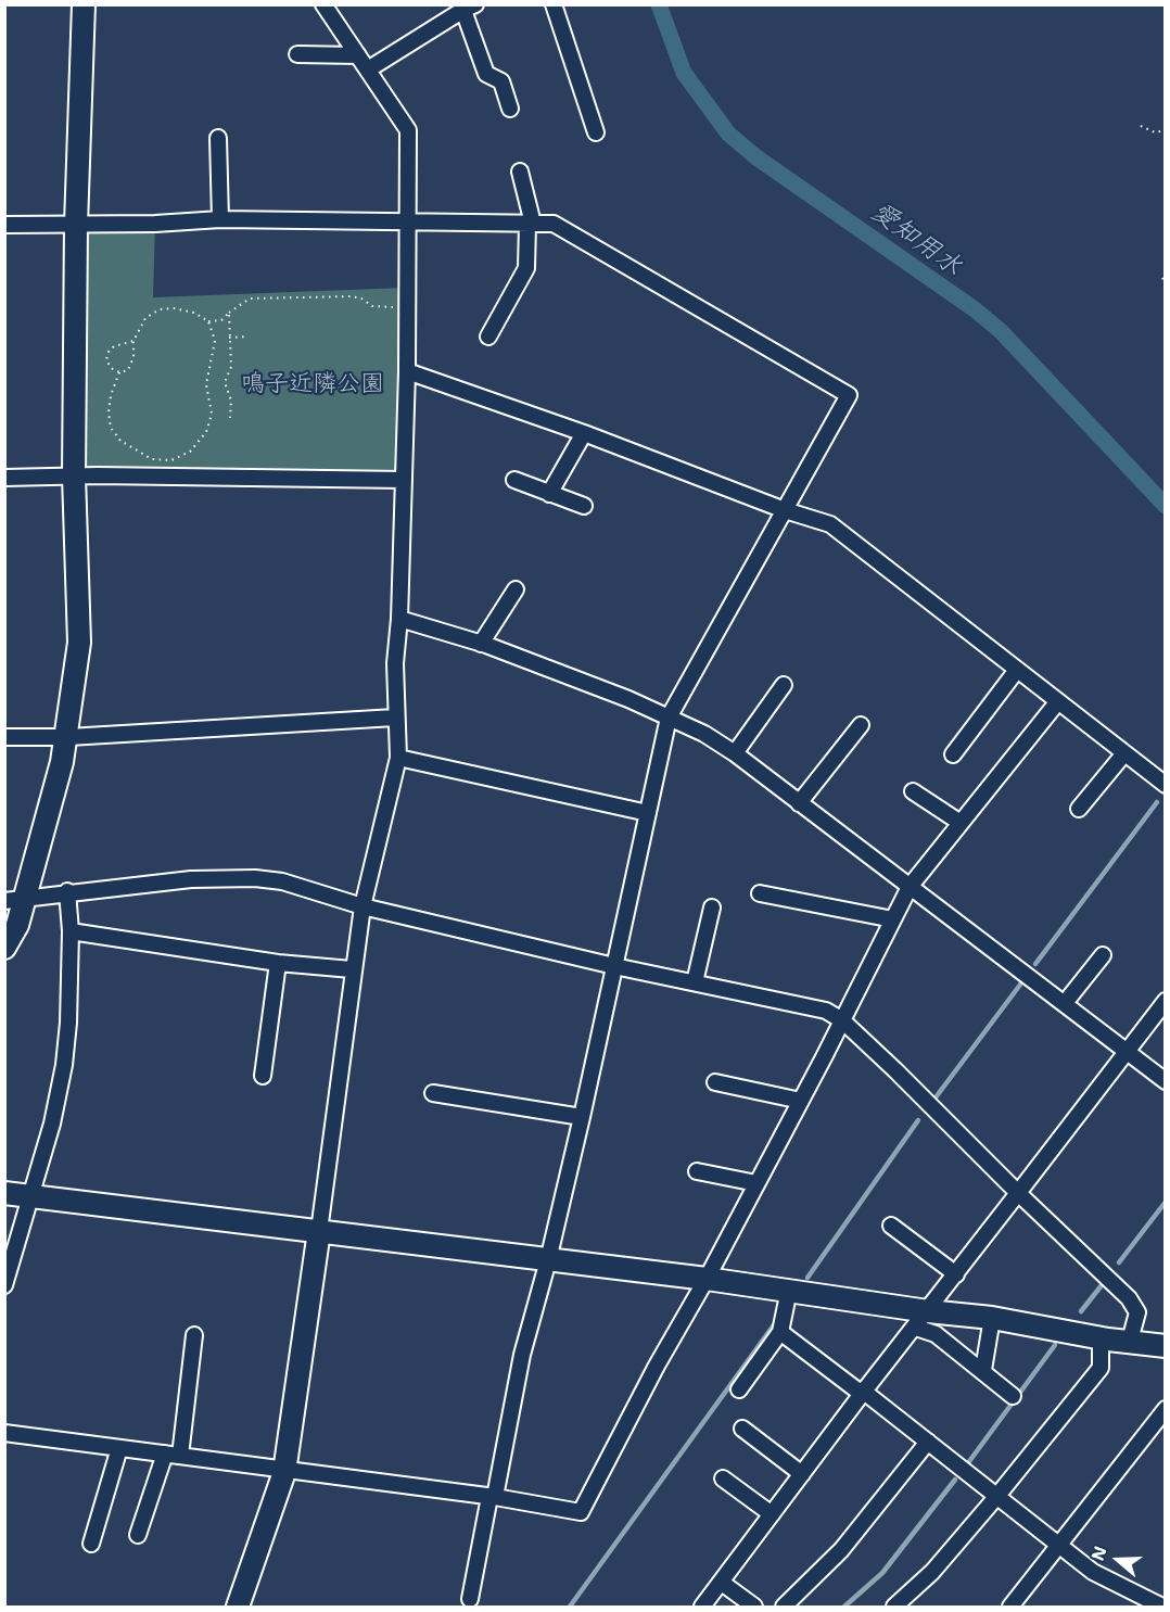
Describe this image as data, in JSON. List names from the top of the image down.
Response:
{
  "water": ["愛知用水"],
  "parks": ["鳴子近隣公園"],
  "north": "left"
}
